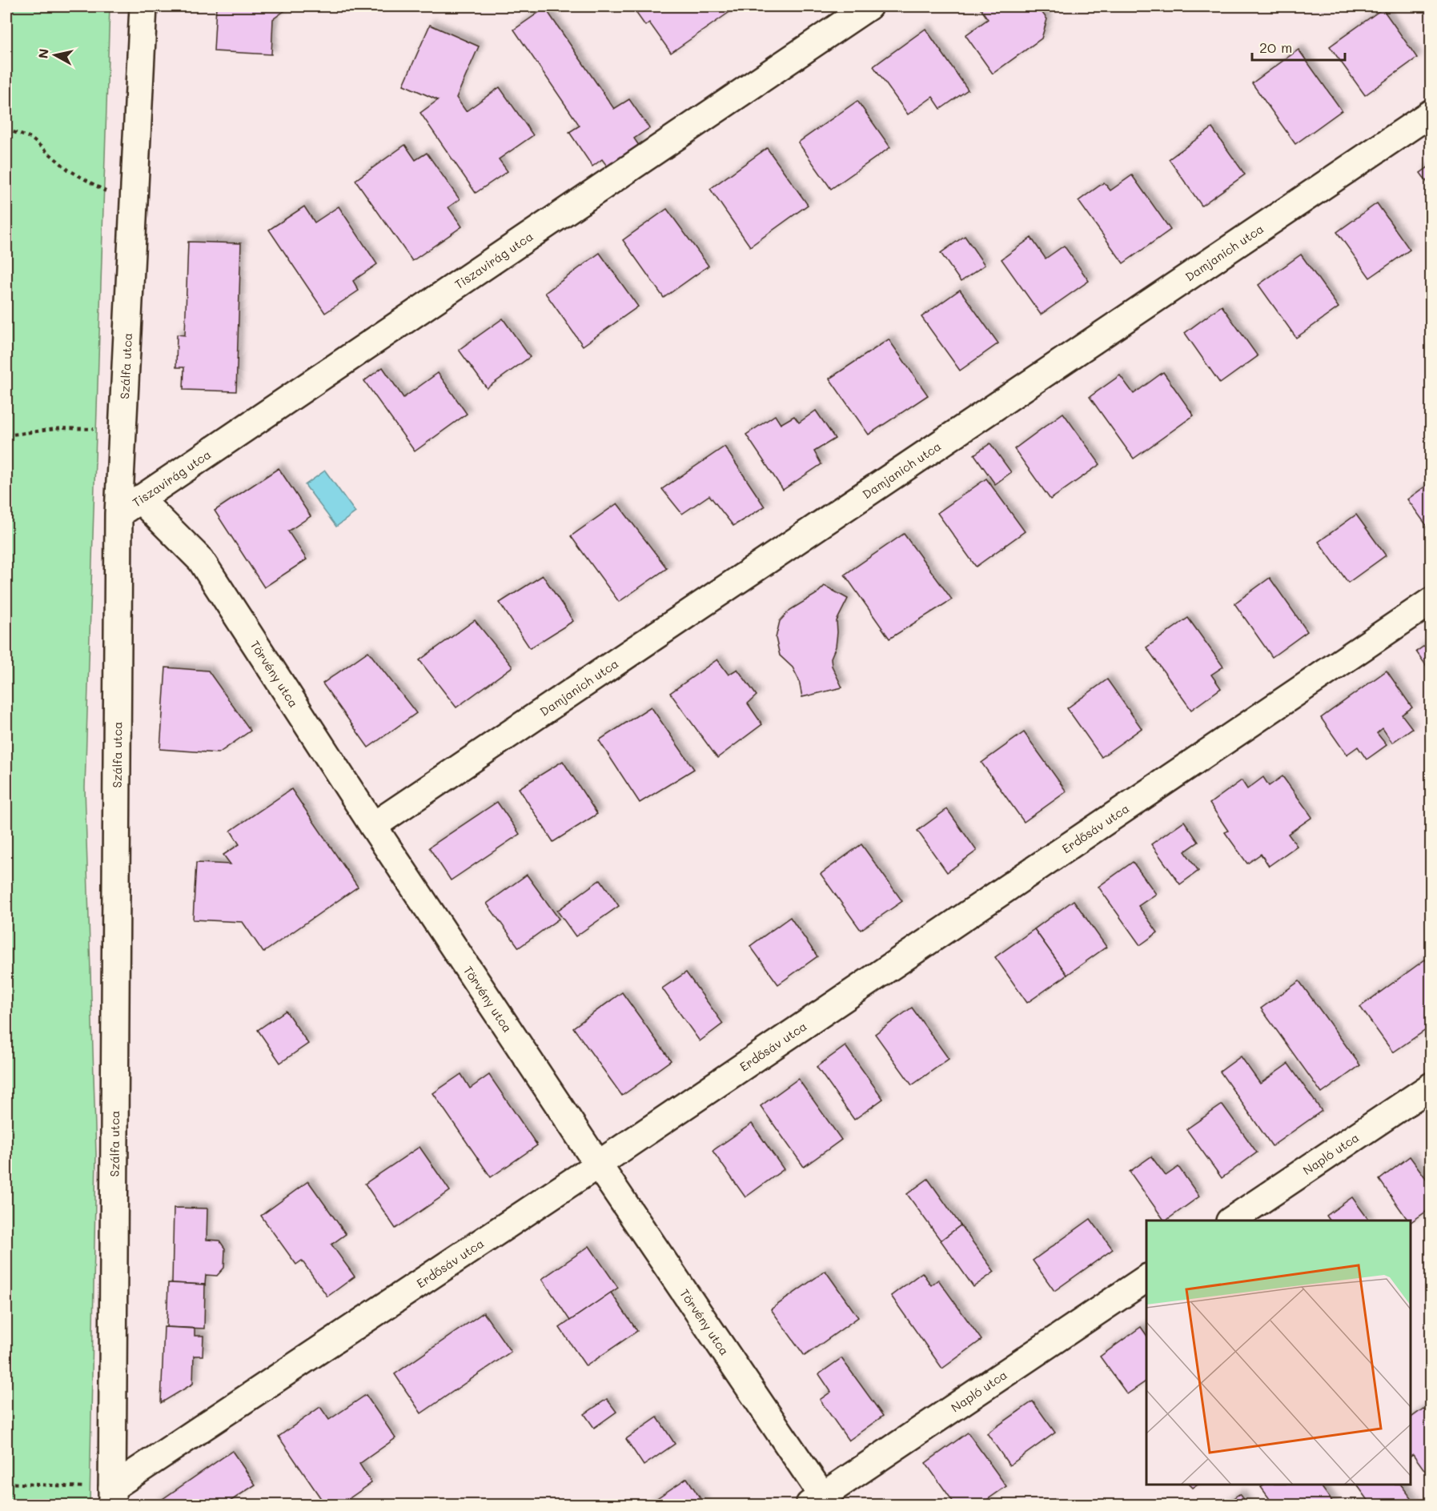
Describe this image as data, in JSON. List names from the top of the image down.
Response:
{
  "streets": {
    "street": [
      "Damjanich utca",
      "Tiszavirág utca",
      "Szálfa utca",
      "Törvény utca",
      "Erdősáv utca",
      "Napló utca"
    ]
  },
  "crossings": [
    ["Damjanich utca", "Törvény utca"],
    ["Tiszavirág utca", "Szálfa utca"],
    ["Tiszavirág utca", "Törvény utca"],
    ["Szálfa utca", "Erdősáv utca"],
    ["Törvény utca", "Erdősáv utca"],
    ["Törvény utca", "Napló utca"]
  ],
  "scale_bar": "20 m",
  "north": "left"
}
